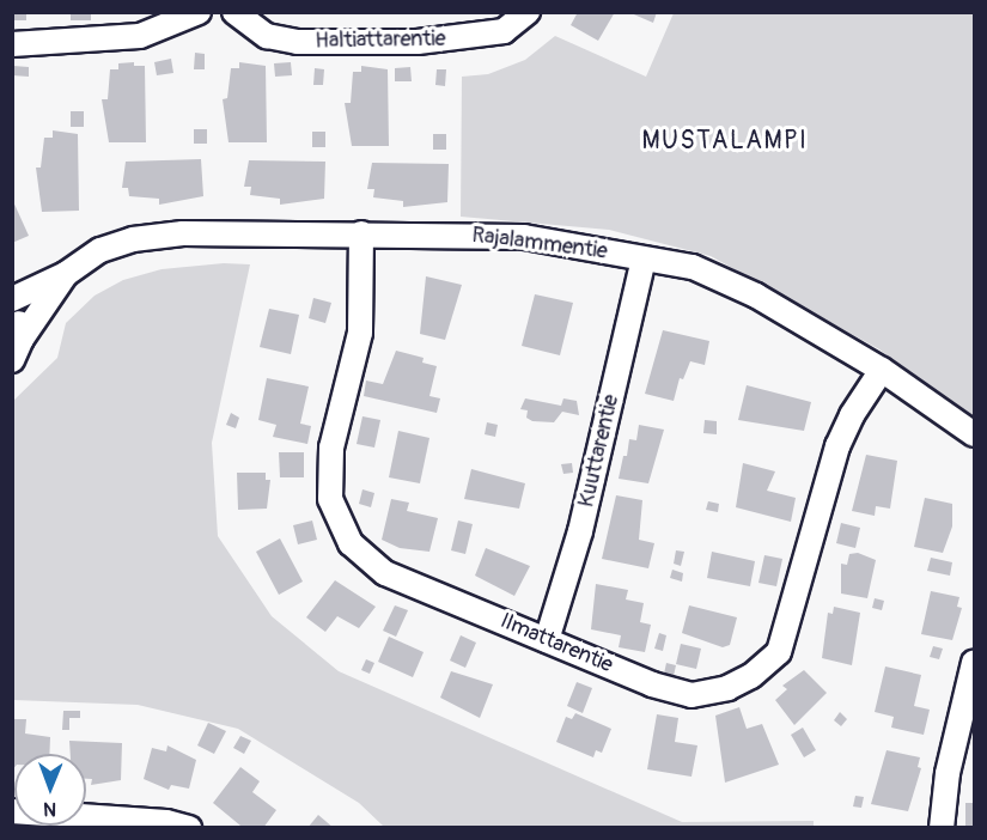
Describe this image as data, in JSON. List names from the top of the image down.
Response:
{
  "streets": {
    "street": [
      "Haltiattarentie",
      "Rajalammentie",
      "Kuuttarentie",
      "Ilmattarentie"
    ]
  },
  "crossings": [
    ["Rajalammentie", "Kuuttarentie"],
    ["Rajalammentie", "Ilmattarentie"],
    ["Kuuttarentie", "Ilmattarentie"]
  ],
  "districts": ["MUSTALAMPI"],
  "north": "bottom"
}
